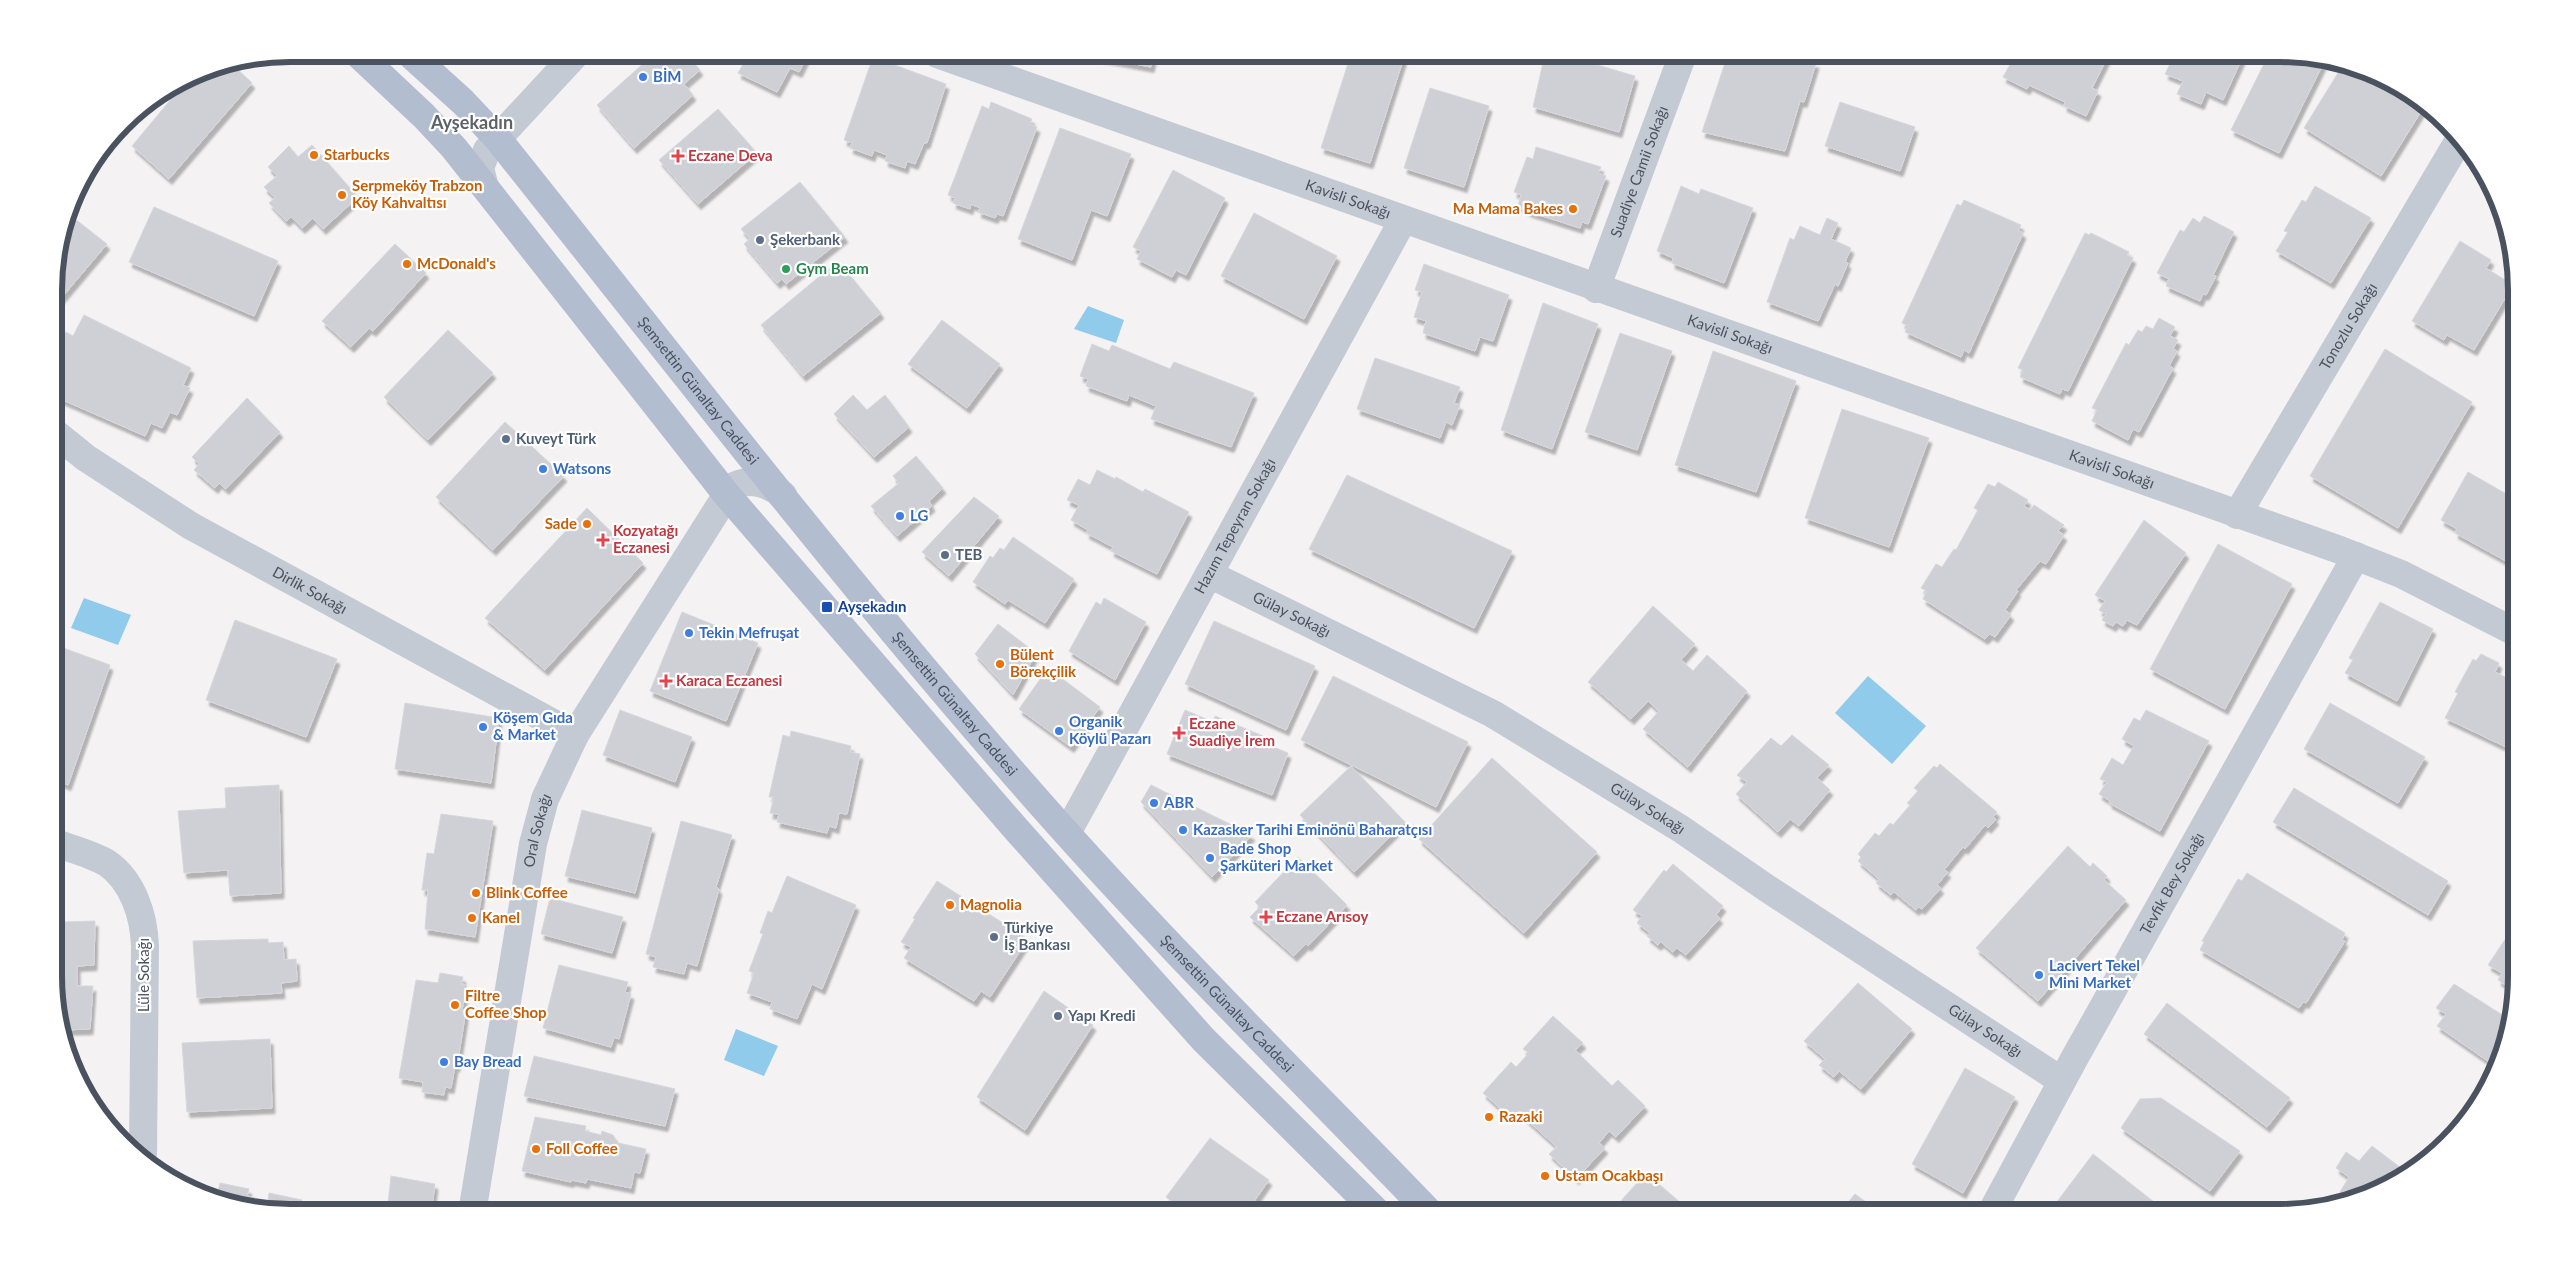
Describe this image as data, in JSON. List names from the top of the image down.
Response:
{
  "streets": {
    "main road": ["Şemsettin Günaltay Caddesi"],
    "street": [
      "Suadiye Camii Sokağı",
      "Kavisli Sokağı",
      "Tonozlu Sokağı",
      "Hazım Tepeyran Sokağı",
      "Dirlik Sokağı",
      "Gülay Sokağı",
      "Oral Sokağı",
      "Tevfik Bey Sokağı",
      "Lüle Sokağı"
    ]
  },
  "crossings": [
    ["Suadiye Camii Sokağı", "Kavisli Sokağı"],
    ["Kavisli Sokağı", "Tonozlu Sokağı"],
    ["Kavisli Sokağı", "Hazım Tepeyran Sokağı"],
    ["Kavisli Sokağı", "Tevfik Bey Sokağı"],
    ["Şemsettin Günaltay Caddesi", "Hazım Tepeyran Sokağı"],
    ["Hazım Tepeyran Sokağı", "Gülay Sokağı"],
    ["Dirlik Sokağı", "Oral Sokağı"],
    ["Gülay Sokağı", "Tevfik Bey Sokağı"]
  ],
  "districts": ["Ayşekadın"],
  "places": {
    "other": [
      "BİM",
      "Starbucks",
      "Serpmeköy Trabzon Köy Kahvaltısı",
      "Ma Mama Bakes",
      "Şekerbank",
      "McDonald's",
      "Gym Beam",
      "Kuveyt Türk",
      "Watsons",
      "LG",
      "Sade",
      "TEB",
      "Tekin Mefruşat",
      "Bülent Börekçilik",
      "Köşem Gıda & Market",
      "Organik Köylü Pazarı",
      "ABR",
      "Kazasker Tarihi Eminönü Baharatçısı",
      "Bade Shop Şarküteri Market",
      "Blink Coffee",
      "Magnolia",
      "Kanel",
      "Türkiye İş Bankası",
      "Lacivert Tekel Mini Market",
      "Filtre Coffee Shop",
      "Yapı Kredi",
      "Bay Bread",
      "Razaki",
      "Foll Coffee",
      "Ustam Ocakbaşı"
    ],
    "health": [
      "Eczane Deva",
      "Kozyatağı Eczanesi",
      "Karaca Eczanesi",
      "Eczane Suadiye İrem",
      "Eczane Arısoy"
    ],
    "transit": ["Ayşekadın"]
  }
}
